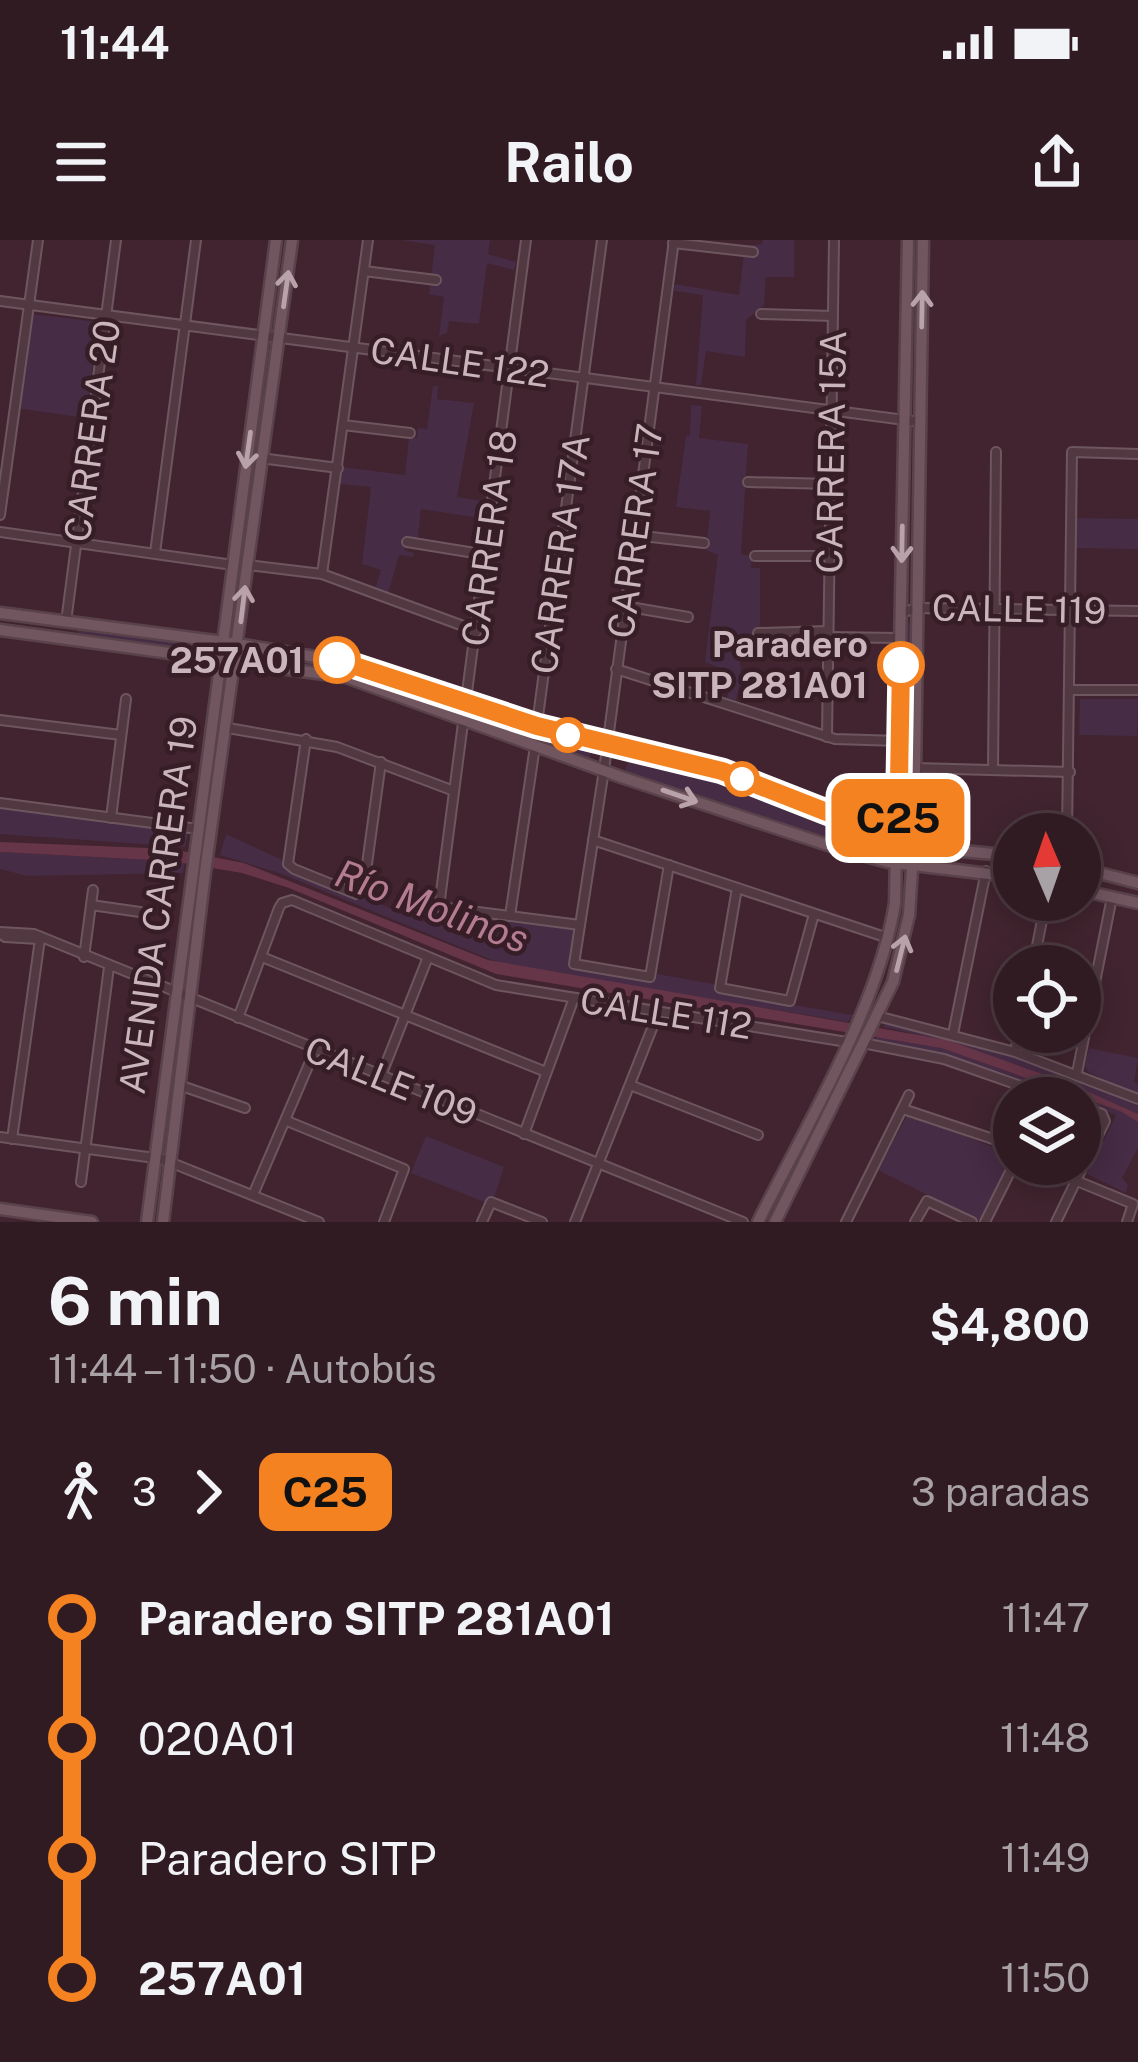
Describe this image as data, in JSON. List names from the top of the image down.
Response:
{
  "streets": {
    "main road": ["AVENIDA CARRERA 19"],
    "street": [
      "CALLE 122",
      "CARRERA 20",
      "CARRERA 15A",
      "CARRERA 17",
      "CARRERA 18",
      "CARRERA 17A",
      "CALLE 119",
      "CALLE 112",
      "CALLE 109"
    ]
  },
  "crossings": [
    ["CALLE 122", "CARRERA 20"],
    ["CALLE 122", "CARRERA 15A"],
    ["CALLE 122", "CARRERA 17"],
    ["CALLE 122", "CARRERA 18"],
    ["CALLE 122", "CARRERA 17A"],
    ["CALLE 122", "AVENIDA CARRERA 19"],
    ["CARRERA 17", "CALLE 112"],
    ["AVENIDA CARRERA 19", "CALLE 109"]
  ],
  "water": ["Río Molinos"],
  "places": ["257A01", "Paradero SITP 281A01"],
  "lines": ["bus line C25"],
  "north": "top",
  "page": {
    "status": "11:44",
    "header": "Railo",
    "on_map": "C25",
    "heading": ["6 min", "11:44 – 11:50 · Autobús", "$4,800"],
    "legs": ["3", "C25", "3 paradas"],
    "list": [
      {
        "name": "Paradero SITP 281A01",
        "value": "11:47"
      },
      {
        "name": "020A01",
        "value": "11:48"
      },
      {
        "name": "Paradero SITP",
        "value": "11:49"
      },
      {
        "name": "257A01",
        "value": "11:50"
      }
    ]
  }
}
